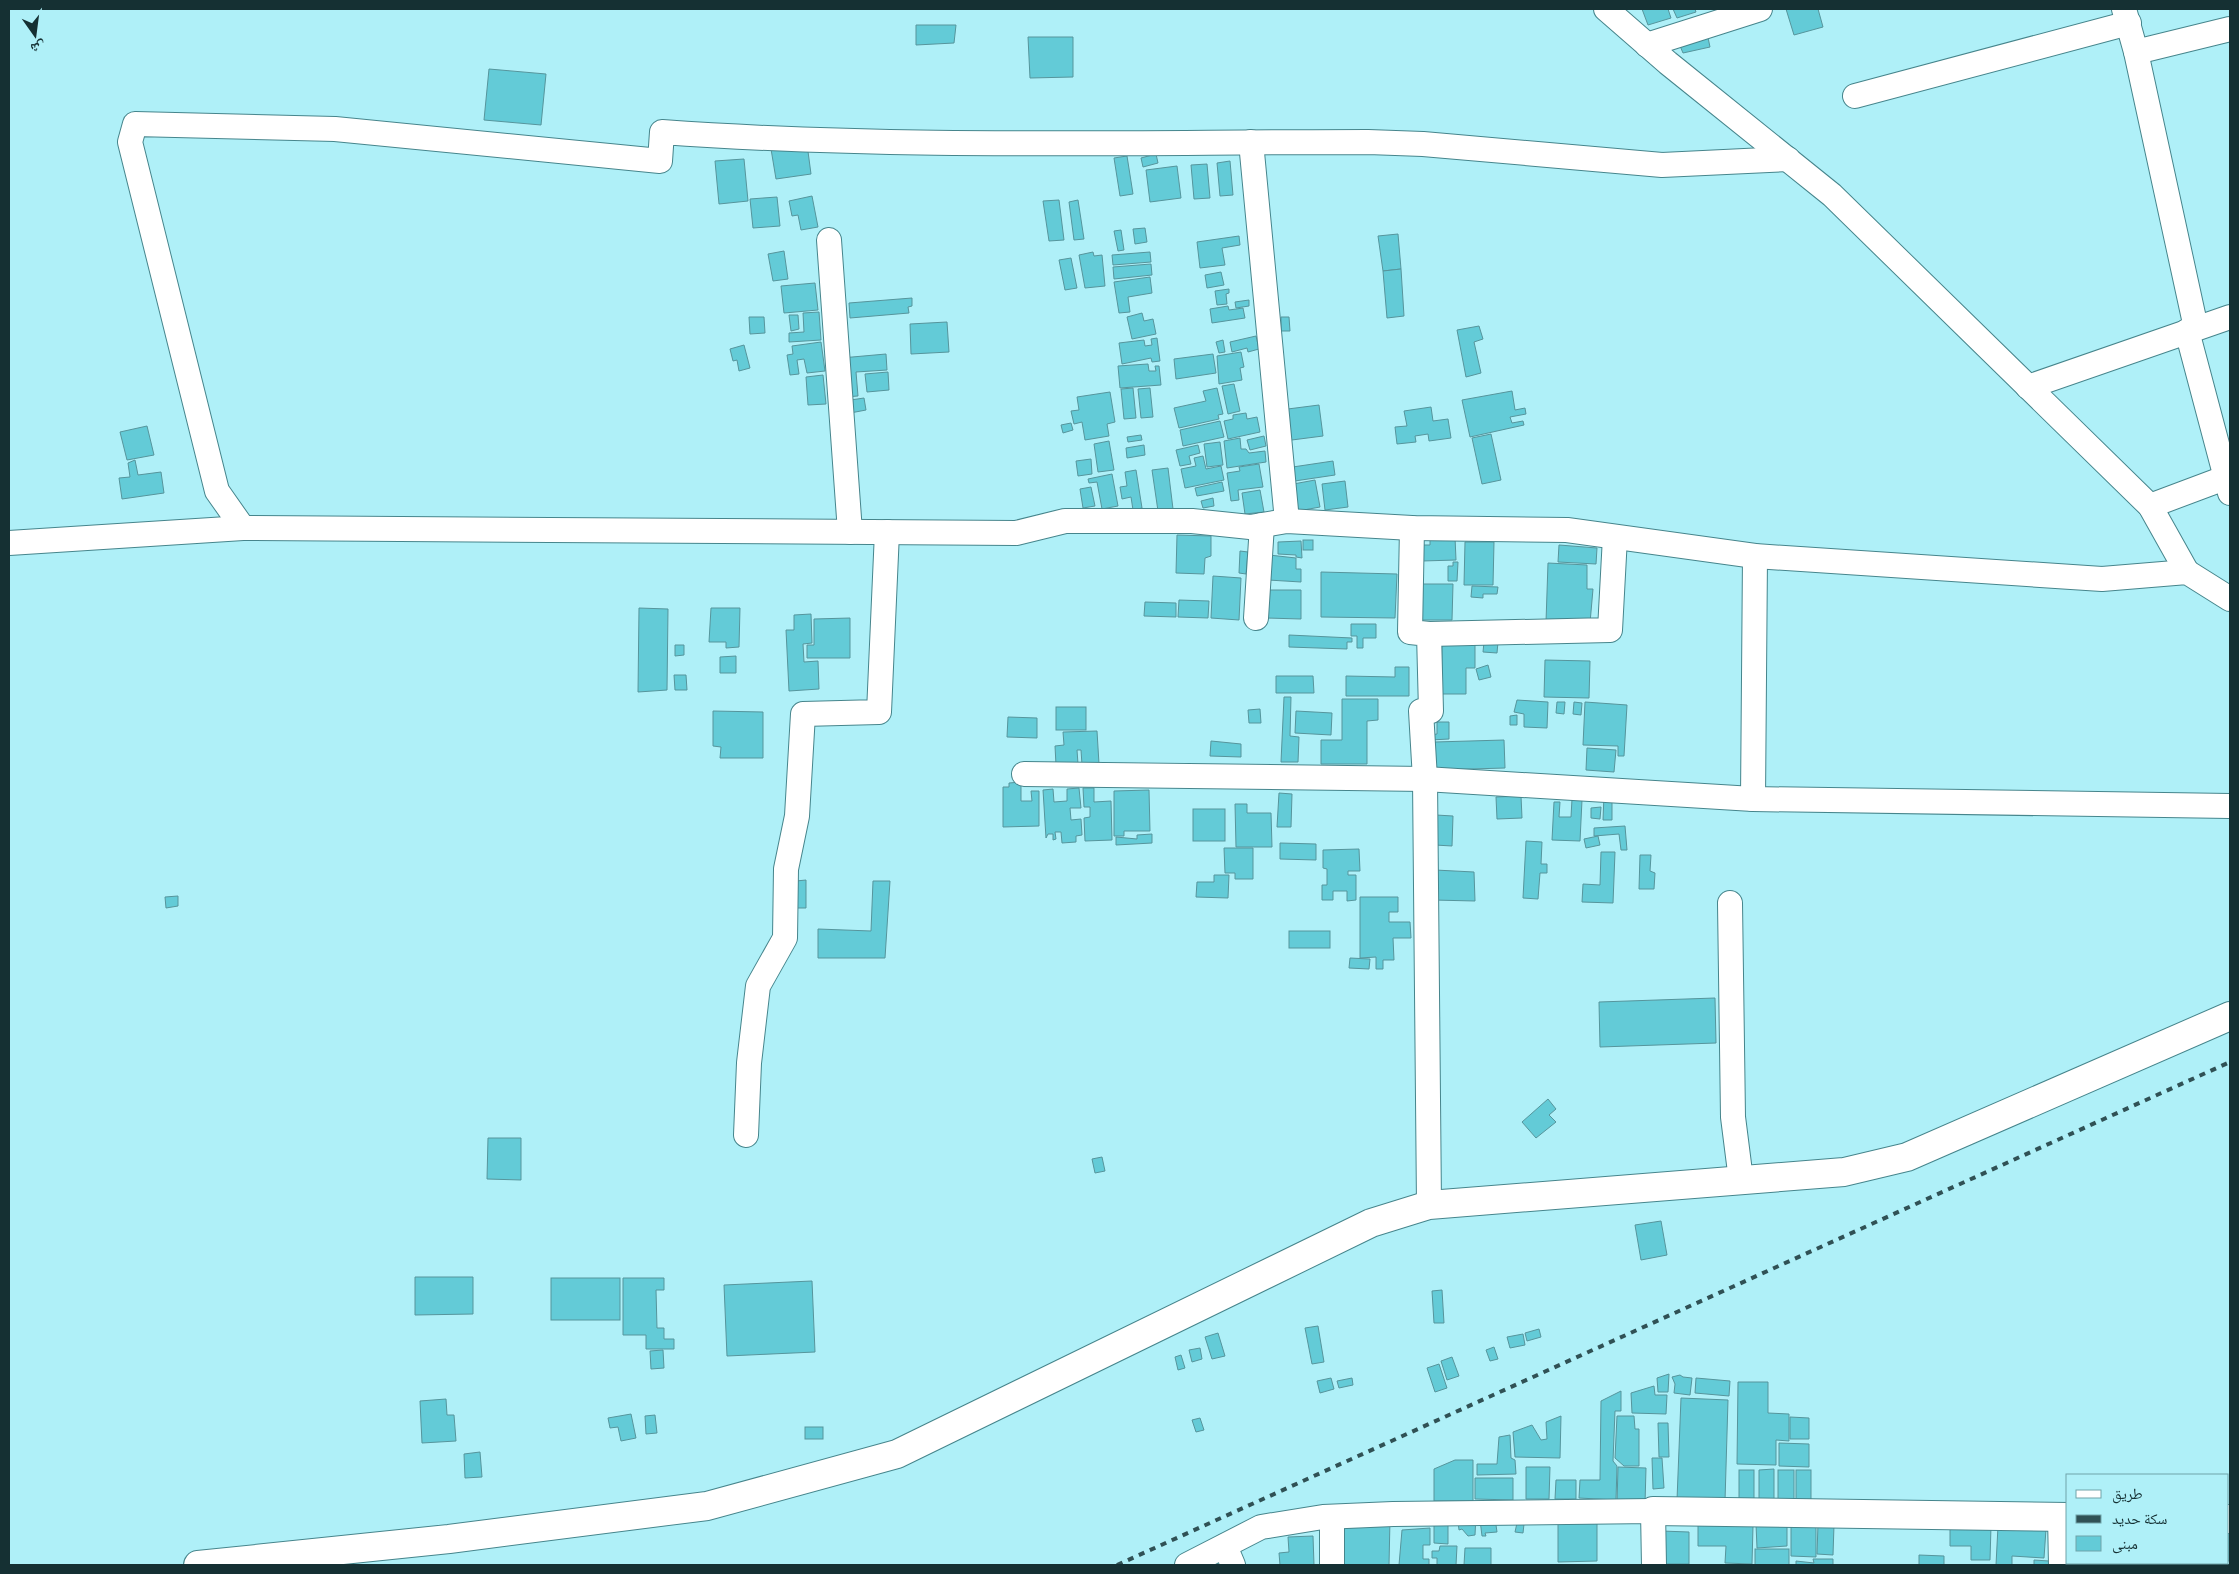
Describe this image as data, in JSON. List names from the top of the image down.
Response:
{
  "legend": ["طريق", "سكة حديد", "مبنى"],
  "north": "bottom"
}
